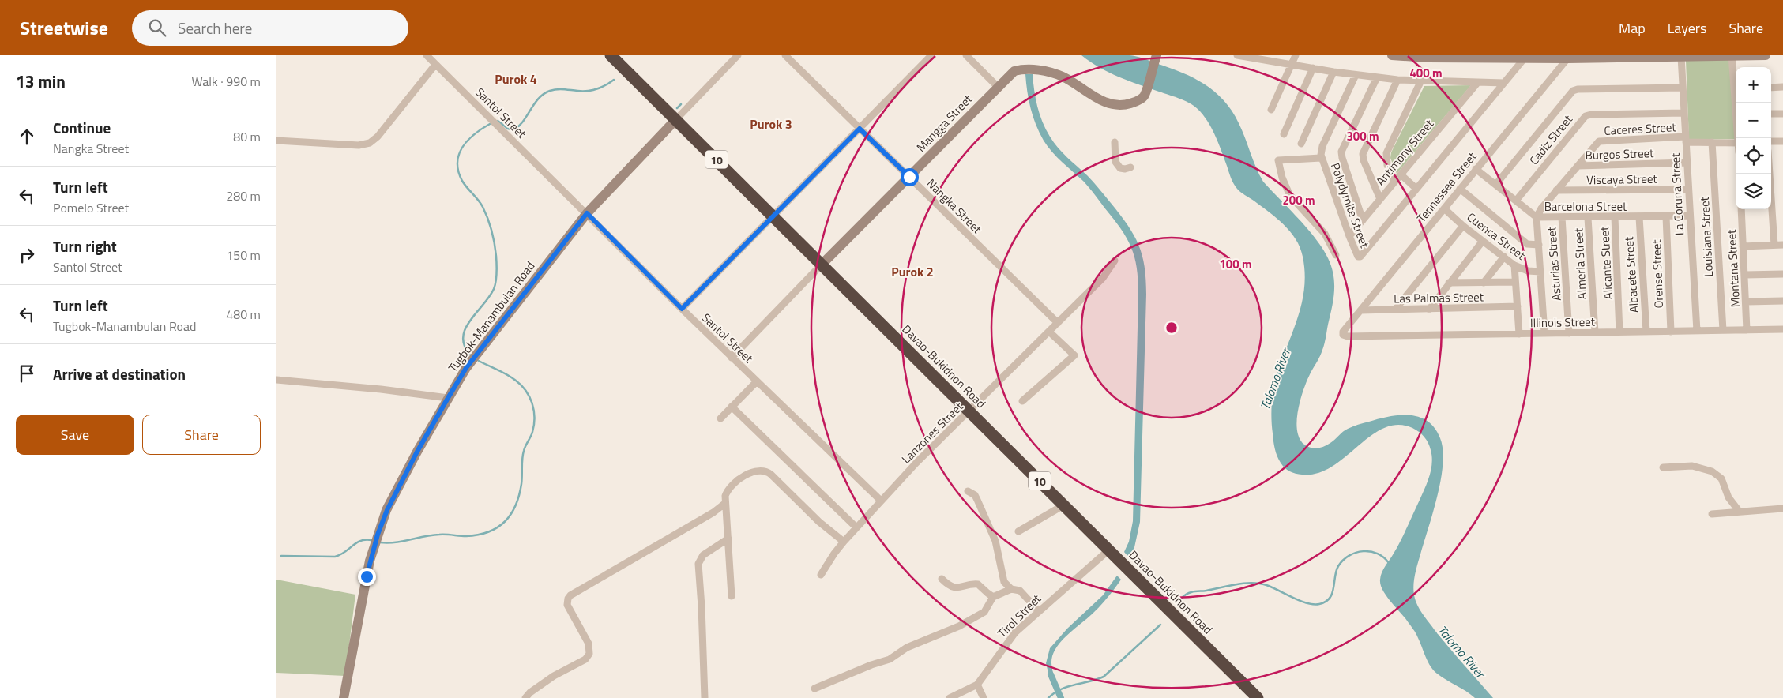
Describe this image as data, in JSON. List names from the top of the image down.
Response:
{
  "streets": {
    "highway": ["10", "Davao-Bukidnon Road"],
    "street": [
      "Santol Street",
      "Mangga Street",
      "Caceres Street",
      "Cadiz Street",
      "Antimony Street",
      "Burgos Street",
      "Viscaya Street",
      "Tennessee Street",
      "La Coruna Street",
      "Polydymite Street",
      "Nangka Street",
      "Barcelona Street",
      "Cuenca Street",
      "Louisiana Street",
      "Alicante Street",
      "Asturias Street",
      "Almeria Street",
      "Montana Street",
      "Orense Street",
      "Albacete Street",
      "Las Palmas Street",
      "Tugbok-Manambulan Road",
      "Illinois Street",
      "Lanzones Street",
      "Tirol Street"
    ]
  },
  "crossings": [
    ["Santol Street", "Mangga Street"],
    ["Santol Street", "Tugbok-Manambulan Road"],
    ["Santol Street", "Lanzones Street"],
    ["Mangga Street", "Nangka Street"],
    ["Mangga Street", "Davao-Bukidnon Road"],
    ["Caceres Street", "Burgos Street"],
    ["Caceres Street", "Viscaya Street"],
    ["Caceres Street", "La Coruna Street"],
    ["Caceres Street", "Barcelona Street"],
    ["Caceres Street", "Louisiana Street"],
    ["Cadiz Street", "La Coruna Street"],
    ["Cadiz Street", "Barcelona Street"],
    ["Antimony Street", "Polydymite Street"],
    ["Burgos Street", "La Coruna Street"],
    ["Viscaya Street", "La Coruna Street"],
    ["Tennessee Street", "Barcelona Street"],
    ["Tennessee Street", "Cuenca Street"],
    ["Tennessee Street", "Las Palmas Street"],
    ["Tennessee Street", "Illinois Street"],
    ["La Coruna Street", "Barcelona Street"],
    ["La Coruna Street", "Illinois Street"],
    ["Nangka Street", "Lanzones Street"],
    ["Barcelona Street", "Alicante Street"],
    ["Barcelona Street", "Asturias Street"],
    ["Barcelona Street", "Almeria Street"],
    ["Barcelona Street", "Orense Street"],
    ["Barcelona Street", "Albacete Street"],
    ["Louisiana Street", "Illinois Street"],
    ["Alicante Street", "Illinois Street"],
    ["Asturias Street", "Illinois Street"],
    ["Almeria Street", "Illinois Street"],
    ["Montana Street", "Illinois Street"],
    ["Orense Street", "Illinois Street"],
    ["Albacete Street", "Illinois Street"],
    ["Tugbok-Manambulan Road", "Davao-Bukidnon Road"],
    ["Davao-Bukidnon Road", "Lanzones Street"],
    ["Davao-Bukidnon Road", "Tirol Street"]
  ],
  "districts": ["Purok 4", "Purok 3", "Purok 2"],
  "water": ["Talomo River"],
  "page": {
    "header": "Streetwise",
    "search": "Search here",
    "nav": ["Map", "Layers", "Share"],
    "heading": ["13 min", "Walk · 990 m"],
    "map_buttons": ["+", "−"],
    "list": [
      ["Continue", "Nangka Street", "80 m"],
      ["Turn left", "Pomelo Street", "280 m"],
      ["Turn right", "Santol Street", "150 m"],
      ["Turn left", "Tugbok-Manambulan Road", "480 m"],
      "Arrive at destination"
    ],
    "buttons": ["Save", "Share"]
  },
  "rings": [
    "400 m",
    "300 m",
    "200 m",
    "100 m"
  ]
}
